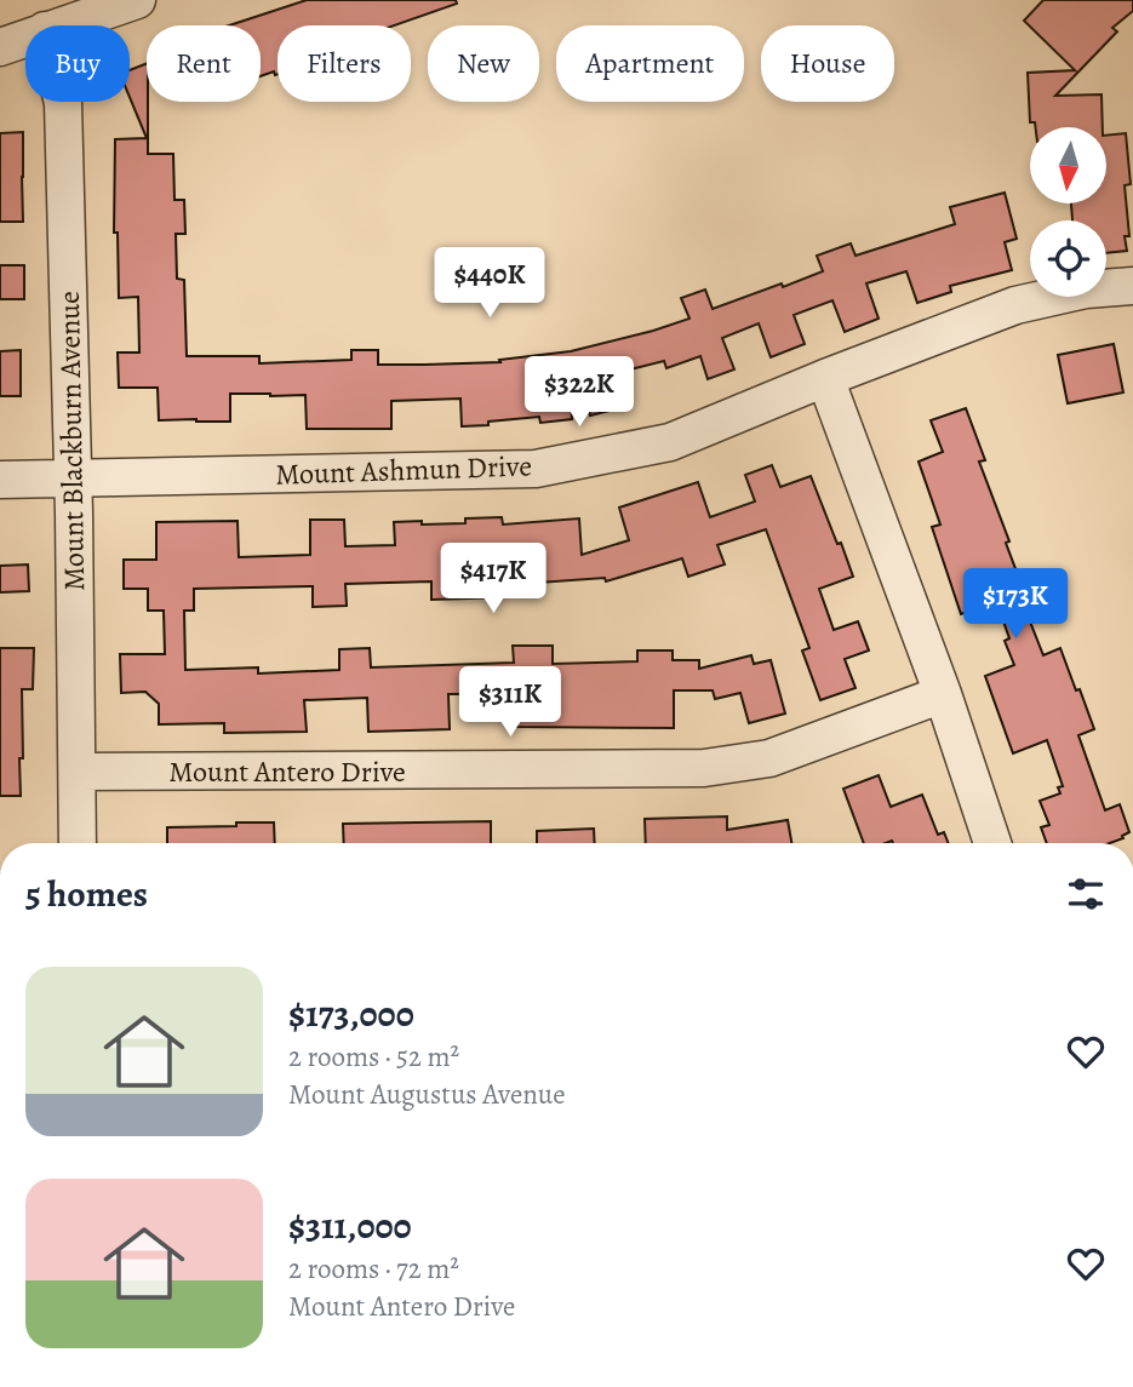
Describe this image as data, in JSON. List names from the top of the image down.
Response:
{
  "streets": {
    "street": ["Mount Blackburn Avenue", "Mount Ashmun Drive", "Mount Antero Drive"]
  },
  "crossings": [
    ["Mount Blackburn Avenue", "Mount Ashmun Drive"],
    ["Mount Blackburn Avenue", "Mount Antero Drive"]
  ],
  "north": "bottom",
  "page": {
    "chip": [
      "Buy",
      "Rent",
      "Filters",
      "New",
      "Apartment",
      "House"
    ],
    "price": [
      "$440K",
      "$322K",
      "$417K",
      "$173K",
      "$311K"
    ],
    "heading": "5 homes",
    "list": [
      {
        "name": "$173,000",
        "note": "2 rooms · 52 m² · Mount Augustus Avenue"
      },
      {
        "name": "$311,000",
        "note": "2 rooms · 72 m² · Mount Antero Drive"
      }
    ]
  }
}
